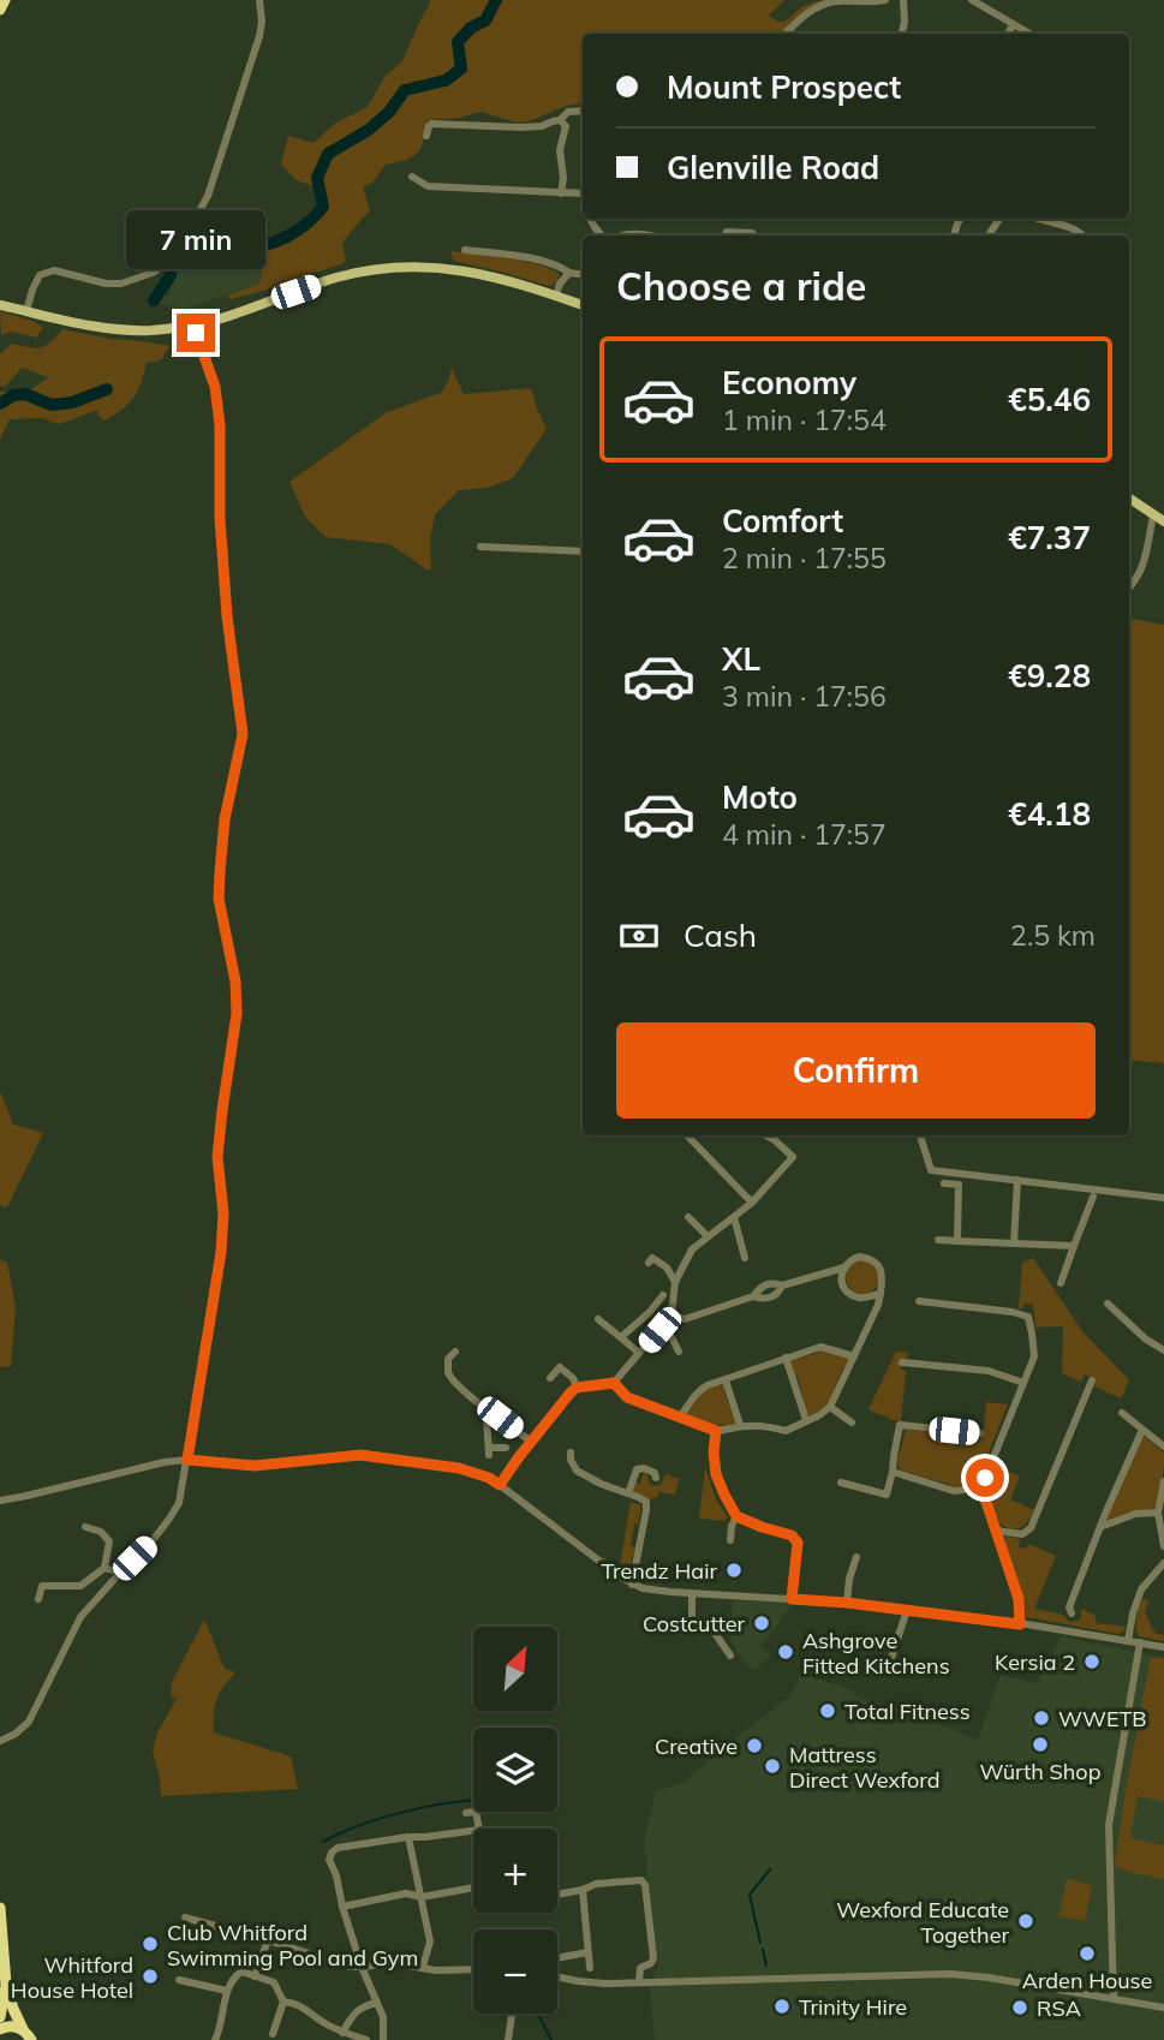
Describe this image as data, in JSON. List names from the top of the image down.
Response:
{
  "places": [
    "Trendz Hair",
    "Costcutter",
    "Ashgrove Fitted Kitchens",
    "Kersia 2",
    "Total Fitness",
    "WWETB",
    "Würth Shop",
    "Creative",
    "Mattress Direct Wexford",
    "Wexford Educate Together",
    "Club Whitford Swimming Pool and Gym",
    "Arden House",
    "Whitford House Hotel",
    "Trinity Hire",
    "RSA"
  ],
  "north": "top right",
  "page": {
    "banner": ["Mount Prospect", "Glenville Road"],
    "bubble": "7 min",
    "heading": "Choose a ride",
    "list": [
      {
        "name": "Economy",
        "note": "1 min · 17:54",
        "value": "€5.46"
      },
      {
        "name": "Comfort",
        "note": "2 min · 17:55",
        "value": "€7.37"
      },
      {
        "name": "XL",
        "note": "3 min · 17:56",
        "value": "€9.28"
      },
      {
        "name": "Moto",
        "note": "4 min · 17:57",
        "value": "€4.18"
      }
    ],
    "pay": ["Cash", "2.5 km"],
    "buttons": "Confirm",
    "map_buttons": ["+", "−"]
  }
}
